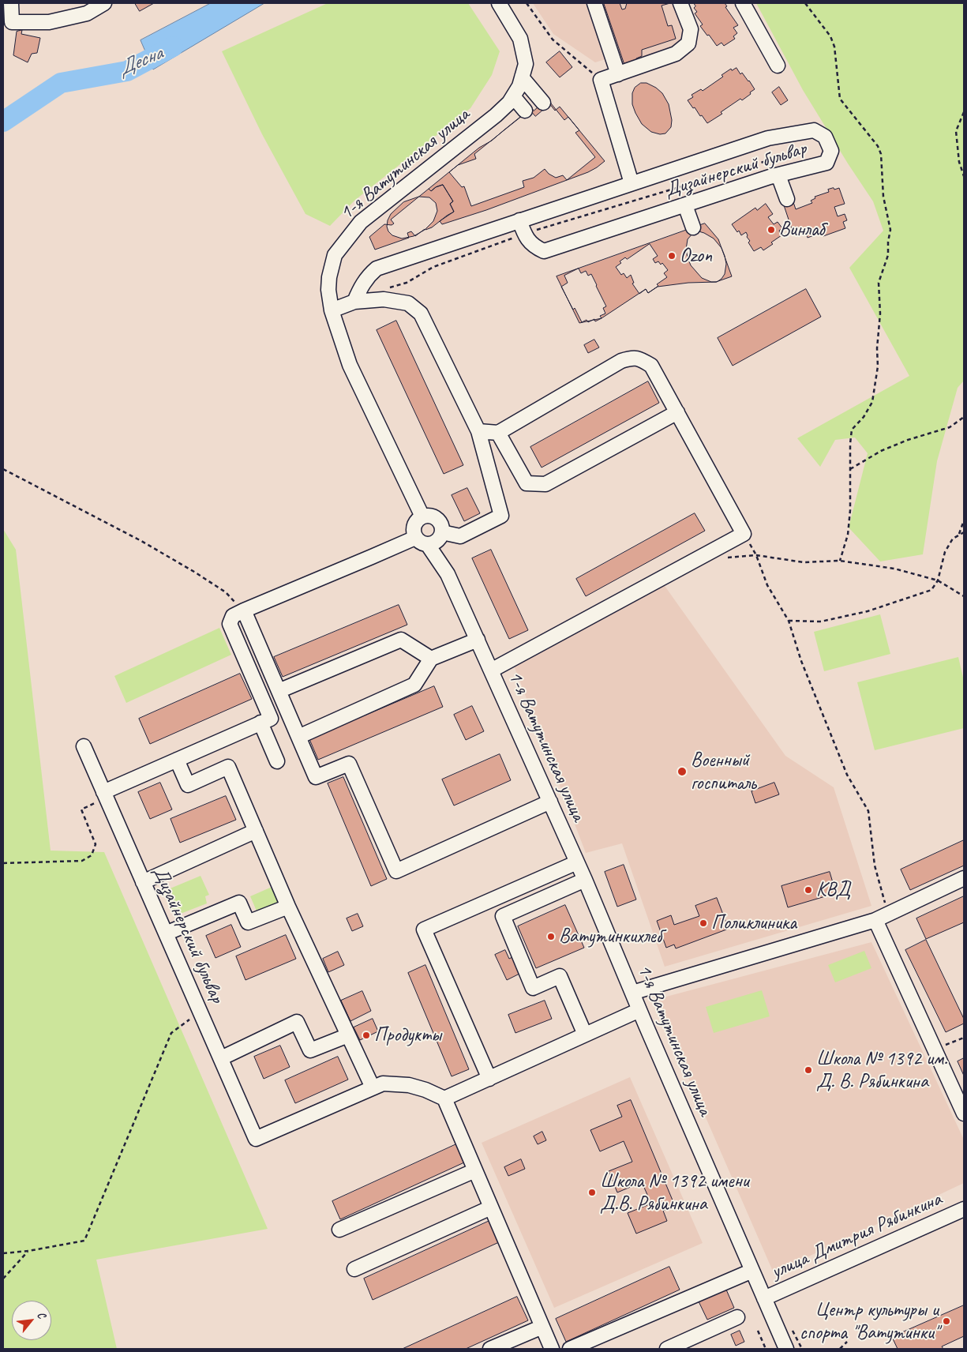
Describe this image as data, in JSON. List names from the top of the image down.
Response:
{
  "streets": {
    "street": ["1-я Ватутинская улица", "Дизайнерский бульвар", "улица Дмитрия Рябинкина"]
  },
  "crossings": [
    ["1-я Ватутинская улица", "улица Дмитрия Рябинкина"]
  ],
  "water": ["Десна"],
  "places": [
    "Винлаб",
    "Ozon",
    "Военный госпиталь",
    "КВД",
    "Поликлиника",
    "Ватутинкихлеб",
    "Продукты",
    "Школа № 1392 им. Д. В. Рябинкина",
    "Школа № 1392 имени Д.В. Рябинкина",
    "Центр культуры и спорта \"Ватутинки\""
  ],
  "north": "top right"
}
